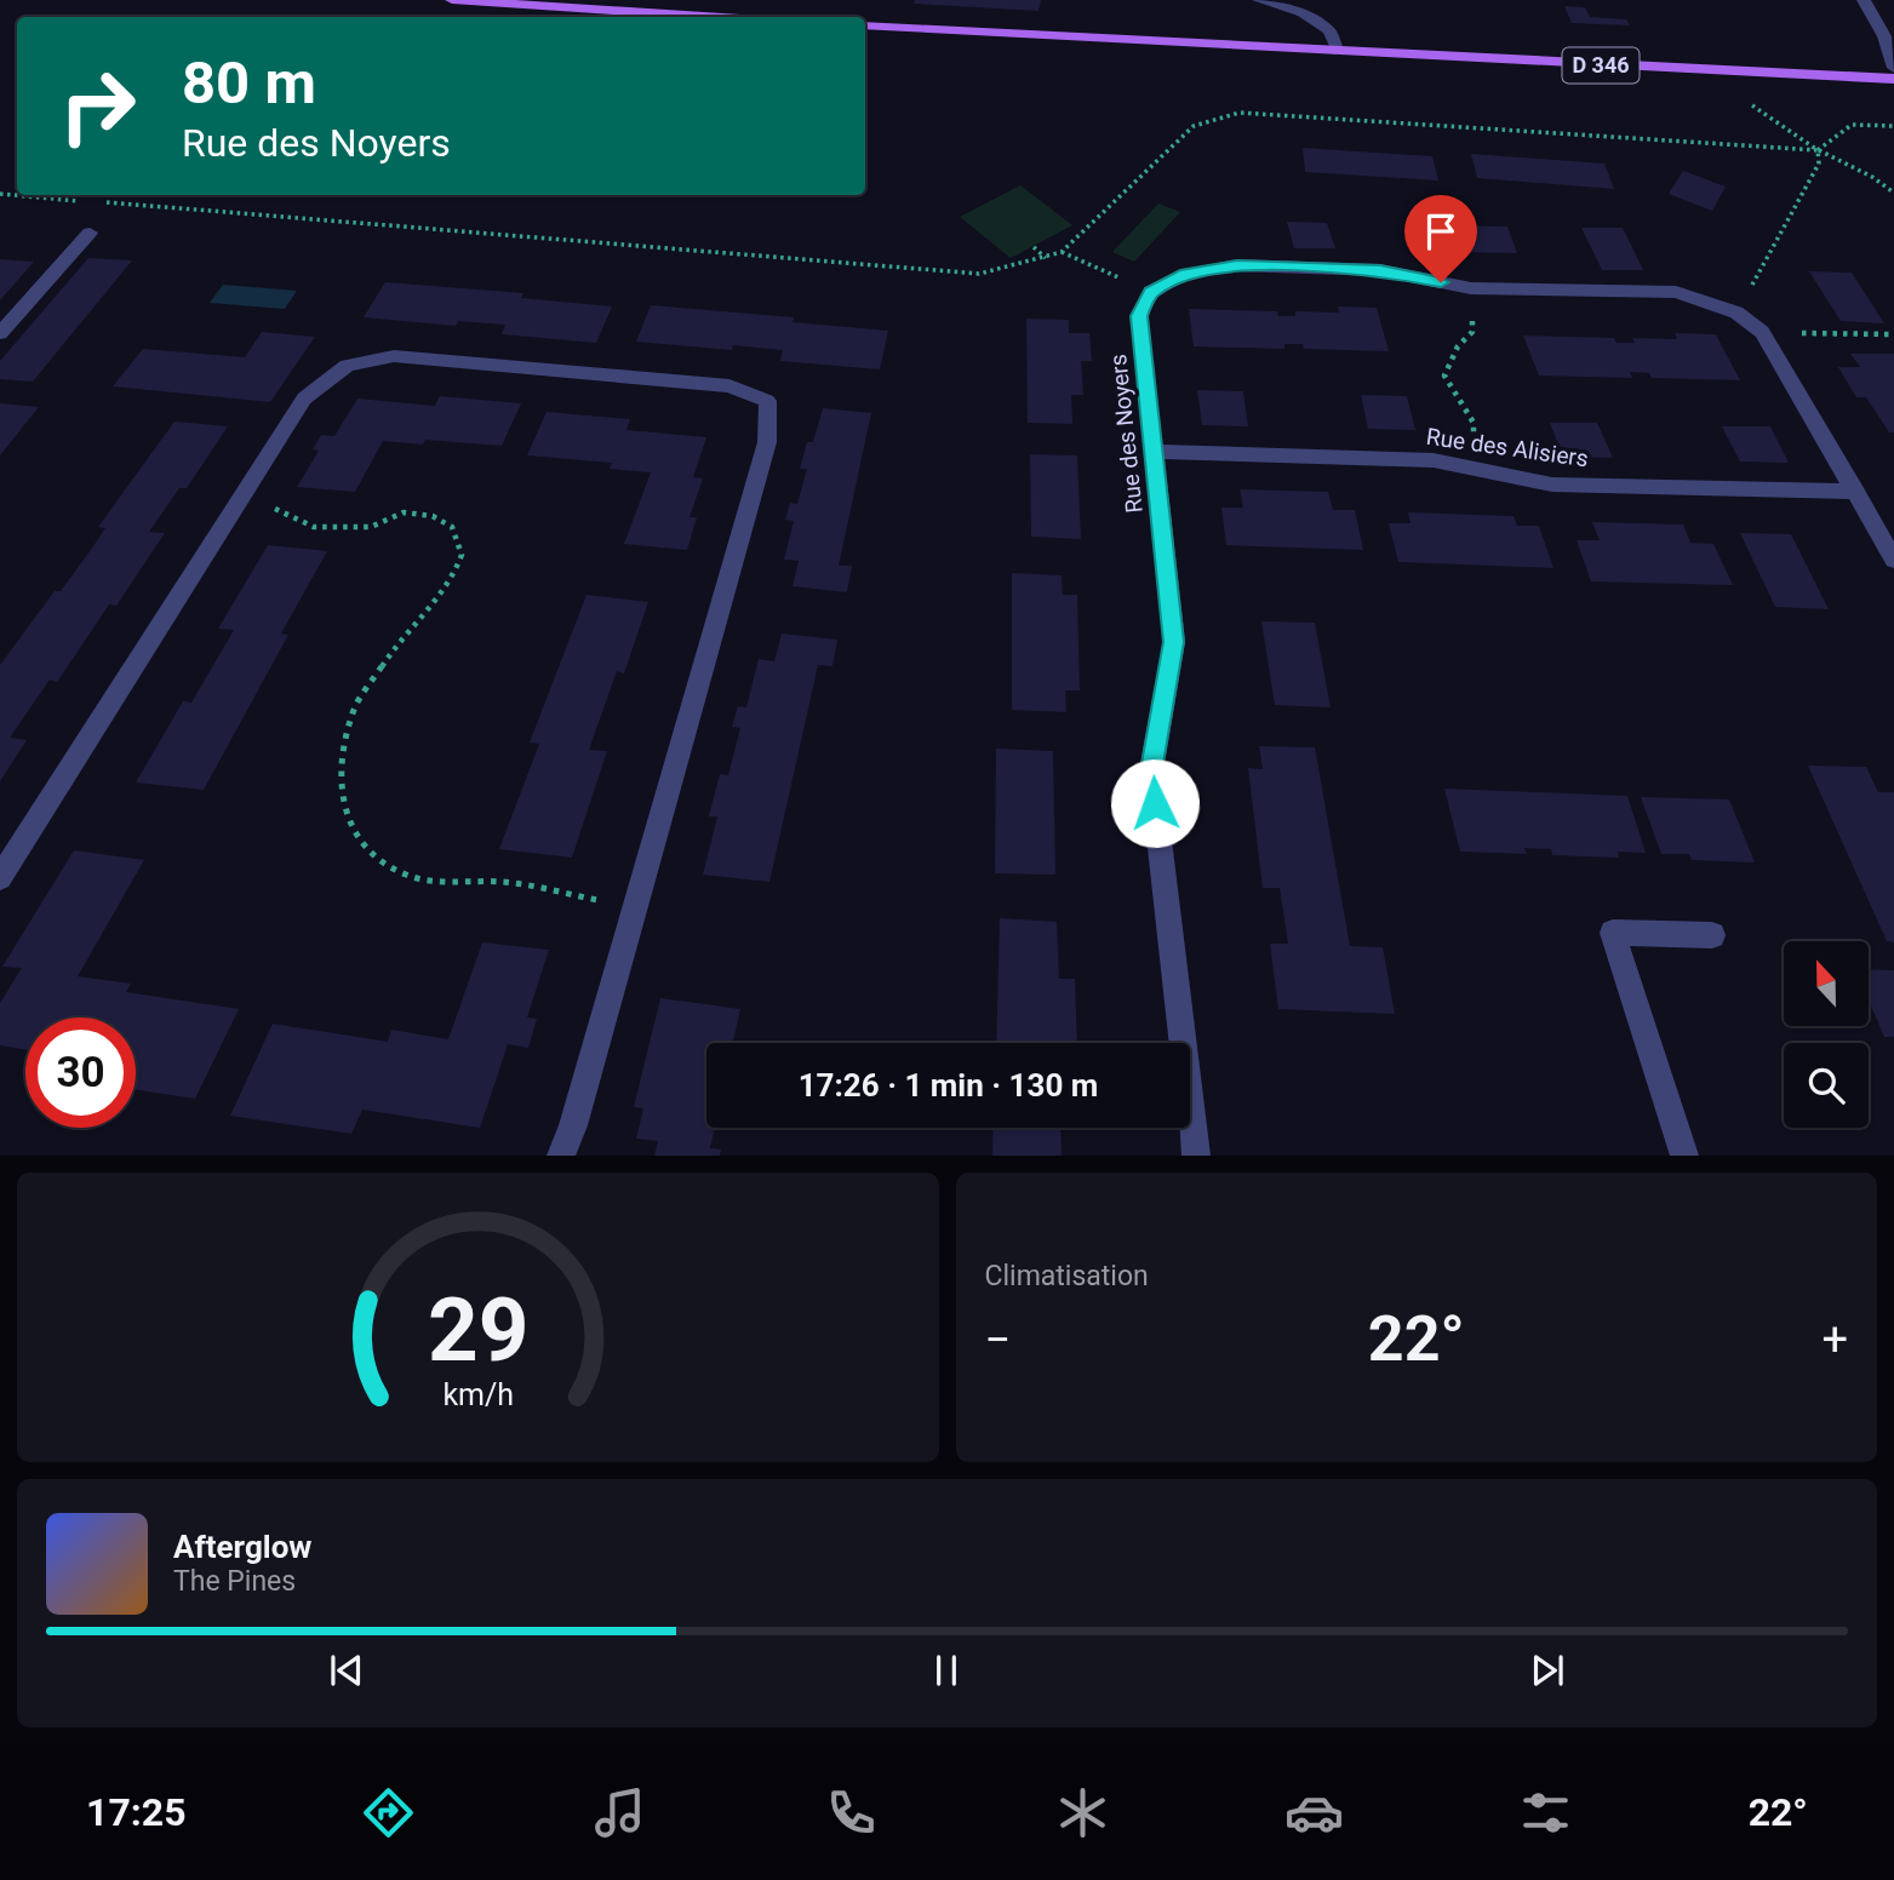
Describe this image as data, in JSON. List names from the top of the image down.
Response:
{
  "streets": {
    "main road": ["D 346"],
    "street": ["Rue des Noyers", "Rue des Alisiers"]
  },
  "crossings": [
    ["Rue des Noyers", "Rue des Alisiers"]
  ],
  "north": "top",
  "page": {
    "turn": ["80 m", "Rue des Noyers"],
    "limit": "30",
    "trip": "17:26 · 1 min · 130 m",
    "tile": "Climatisation",
    "heat": ["−", "22°", "+"],
    "song": ["Afterglow", "The Pines"],
    "tabs": ["17:25", "22°"],
    "gauge": ["29", "km/h"]
  }
}
